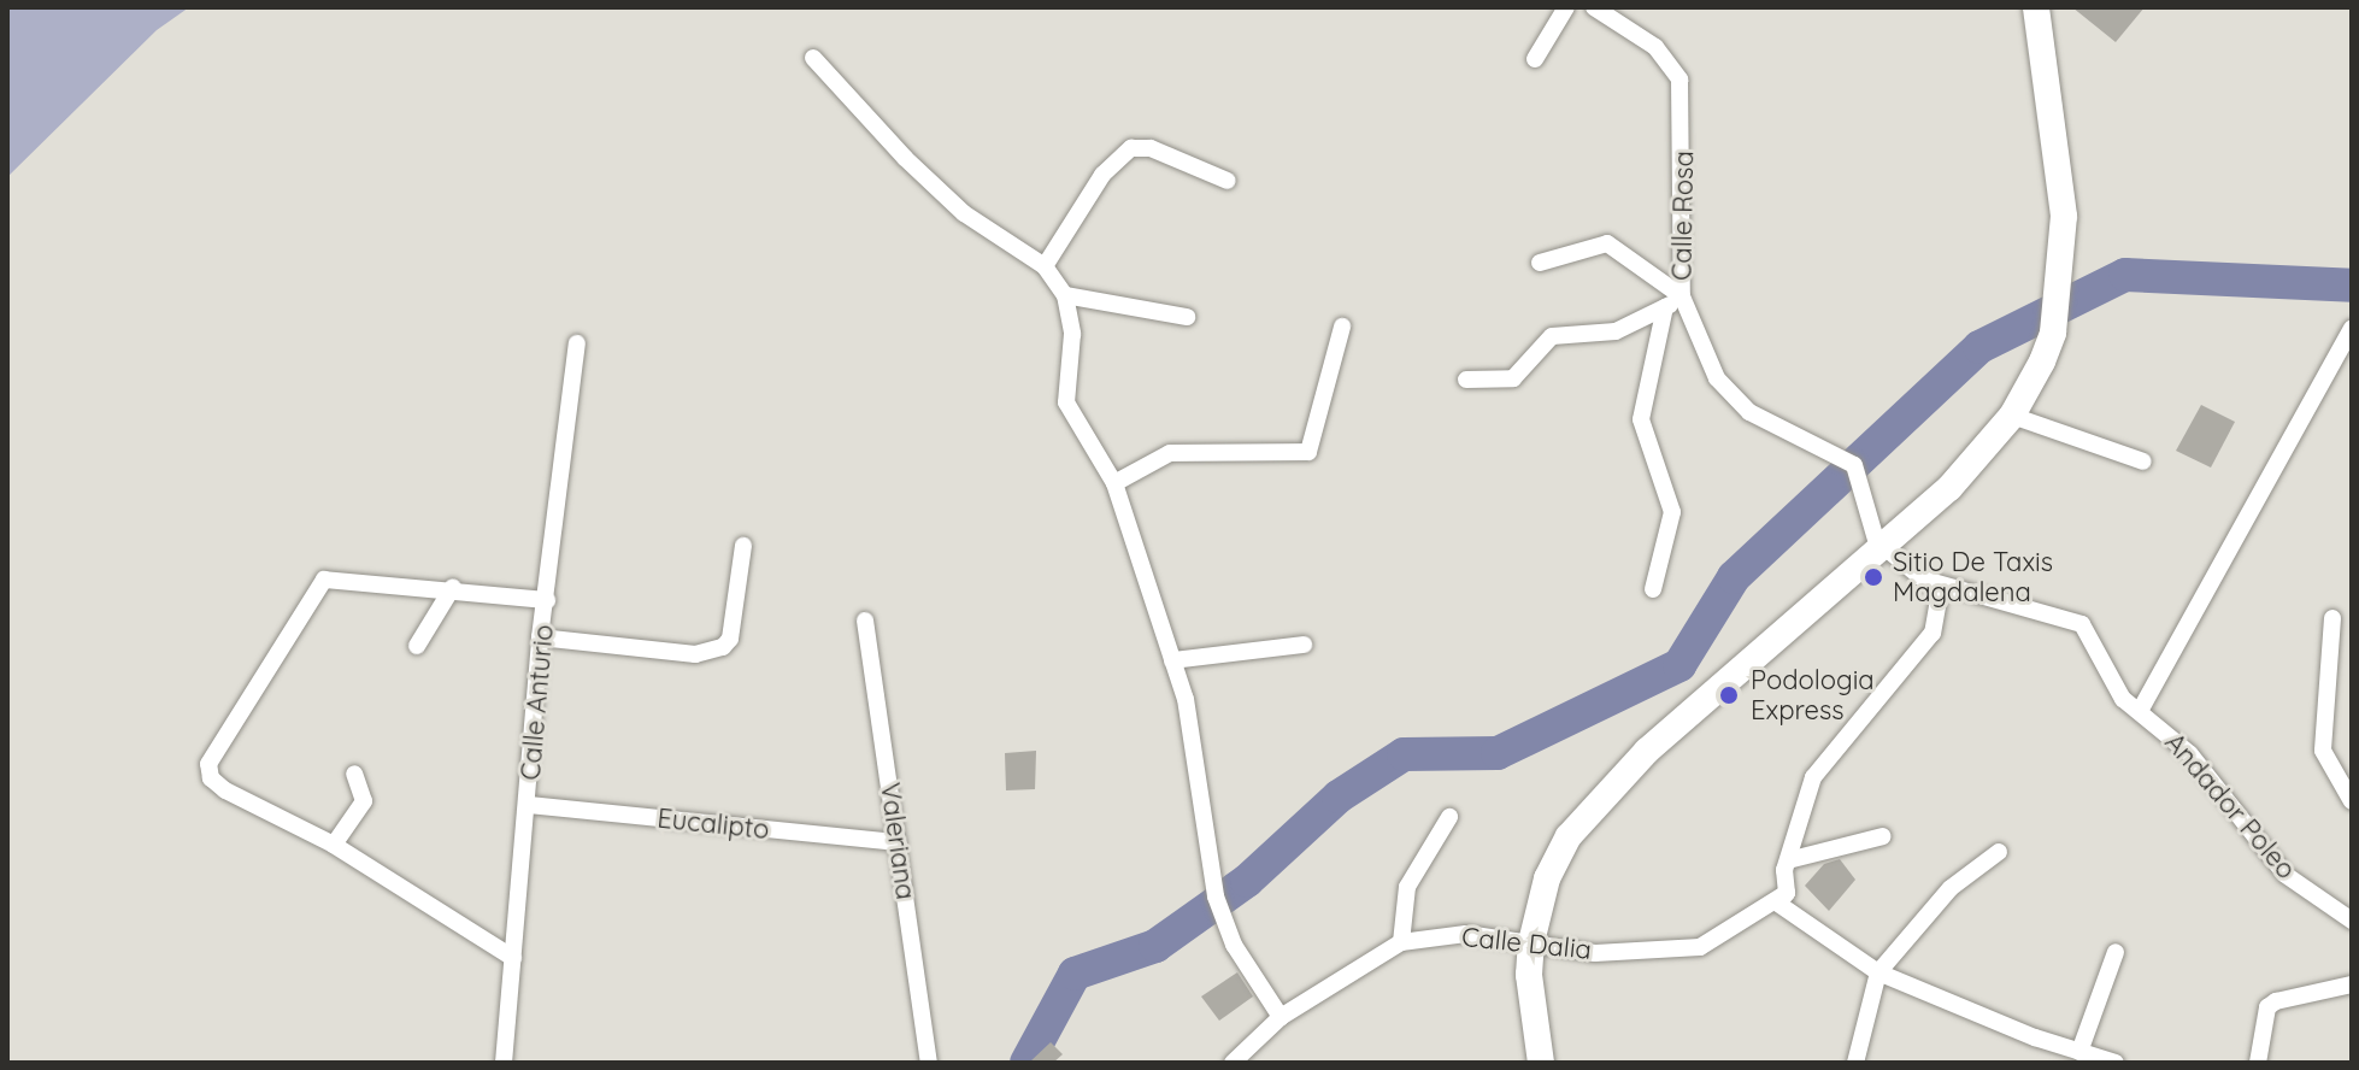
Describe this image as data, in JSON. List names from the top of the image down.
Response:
{
  "streets": {
    "street": [
      "Calle Rosa",
      "Calle Anturio",
      "Andador Poleo",
      "Eucalipto",
      "Valeriana",
      "Calle Dalia"
    ]
  },
  "crossings": [
    ["Calle Anturio", "Eucalipto"],
    ["Eucalipto", "Valeriana"]
  ],
  "places": ["Sitio De Taxis Magdalena", "Podologia Express"]
}
